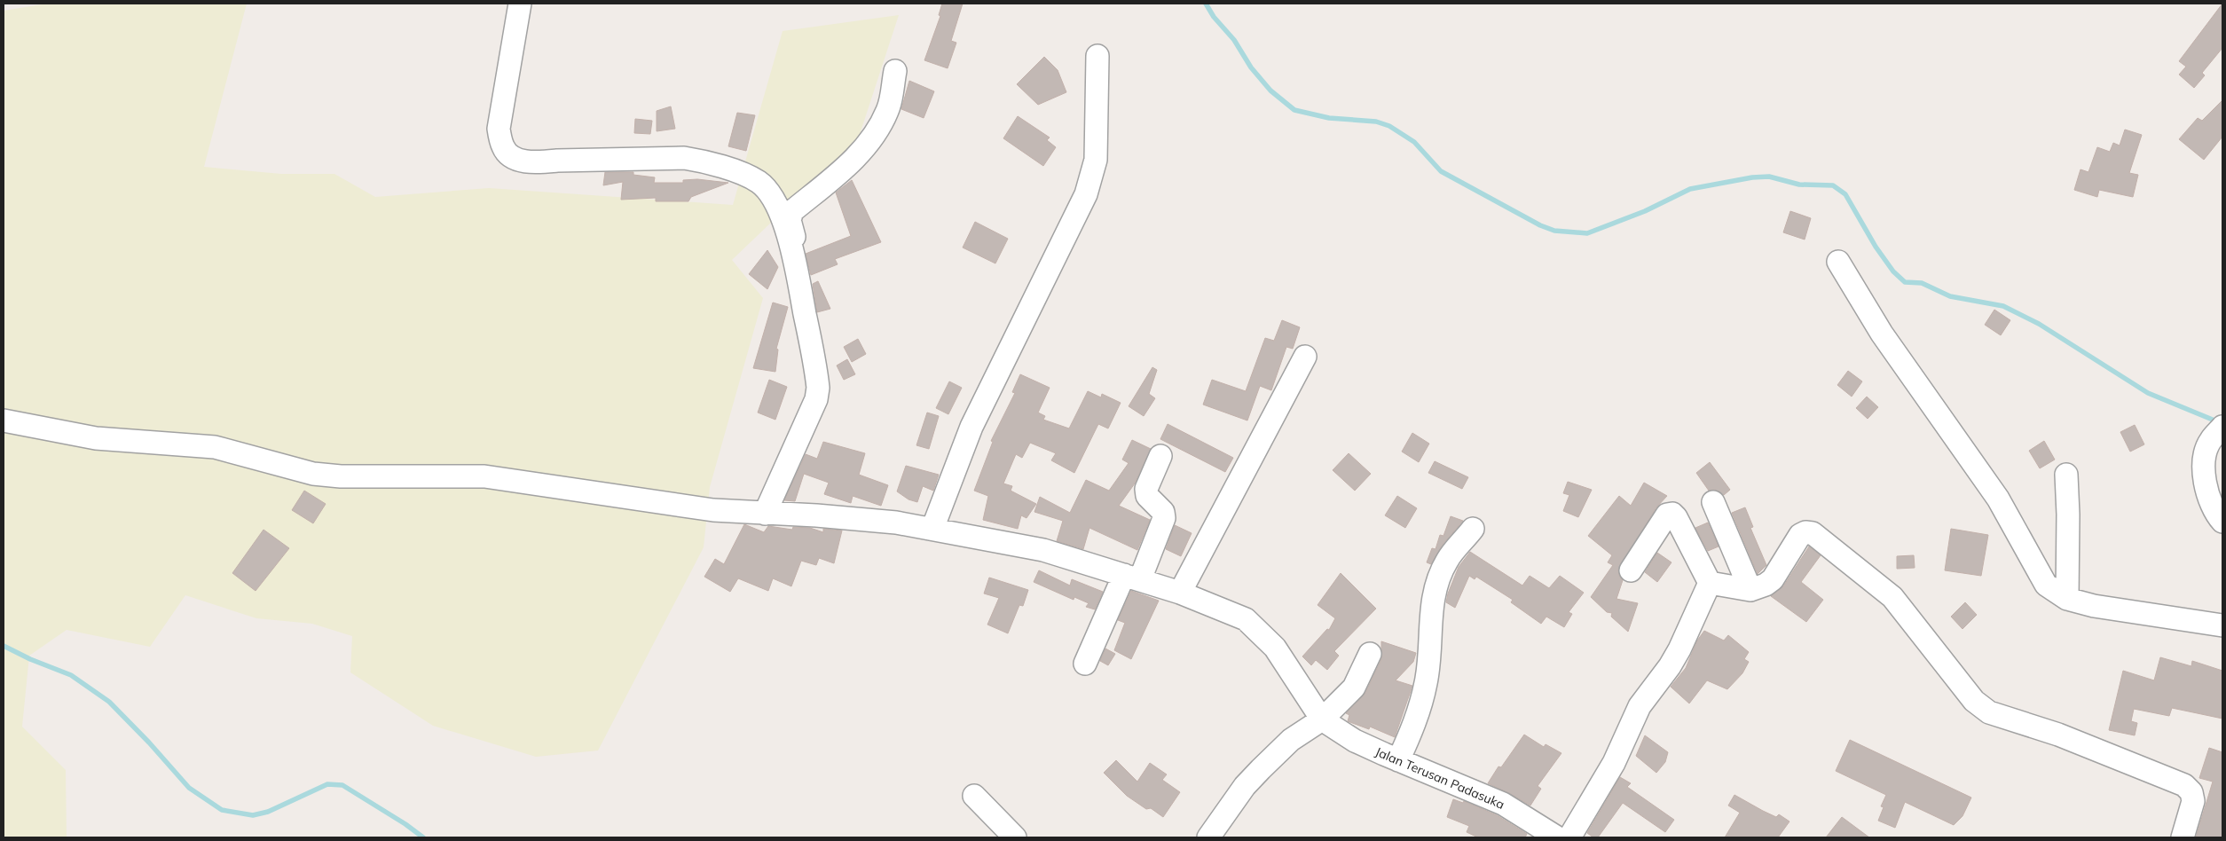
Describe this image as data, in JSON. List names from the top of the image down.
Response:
{
  "streets": {
    "street": ["Jalan Terusan Padasuka"]
  }
}
